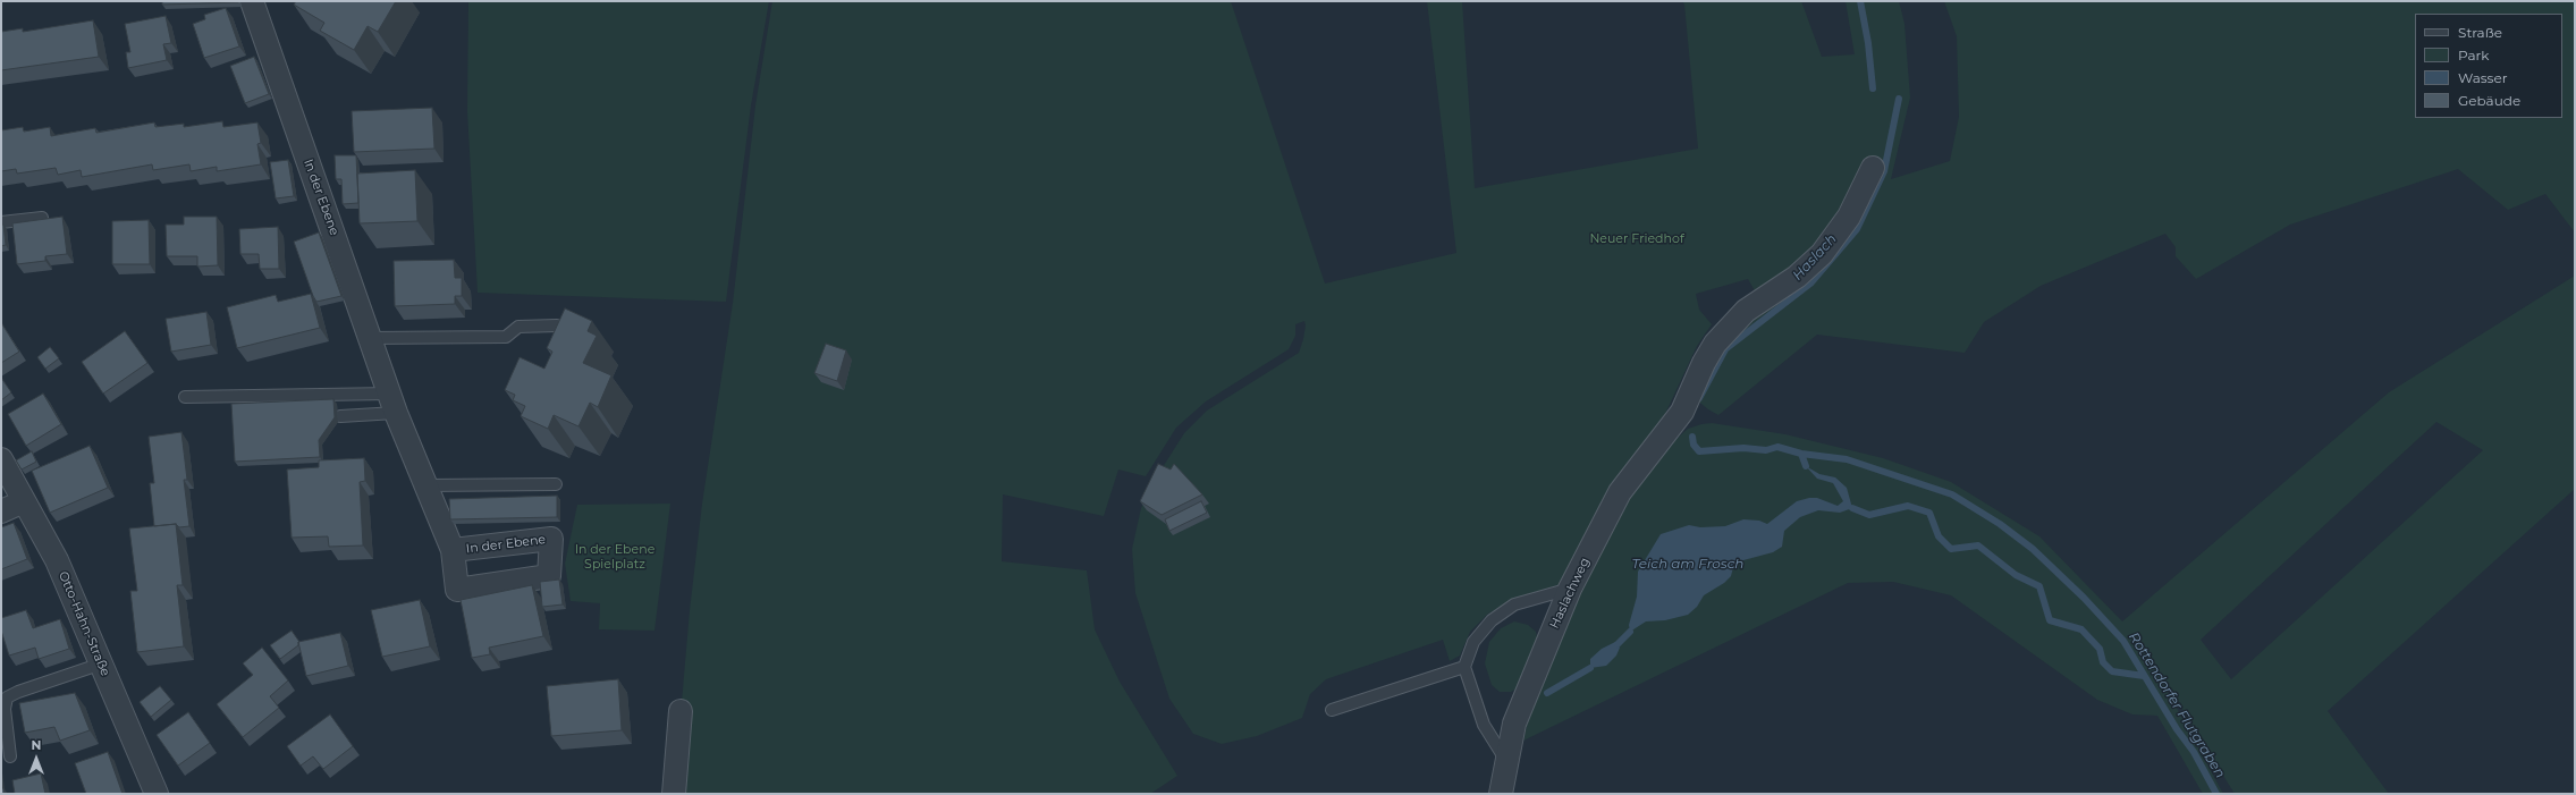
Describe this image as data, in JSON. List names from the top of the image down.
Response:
{
  "streets": {
    "street": ["In der Ebene", "Haslachweg", "Otto-Hahn-Straße"]
  },
  "water": ["Haslach", "Teich am Frosch", "Rottendorfer Flutgraben"],
  "parks": ["Neuer Friedhof", "In der Ebene Spielplatz"],
  "legend": [
    "Straße",
    "Park",
    "Wasser",
    "Gebäude"
  ],
  "north": "top"
}
